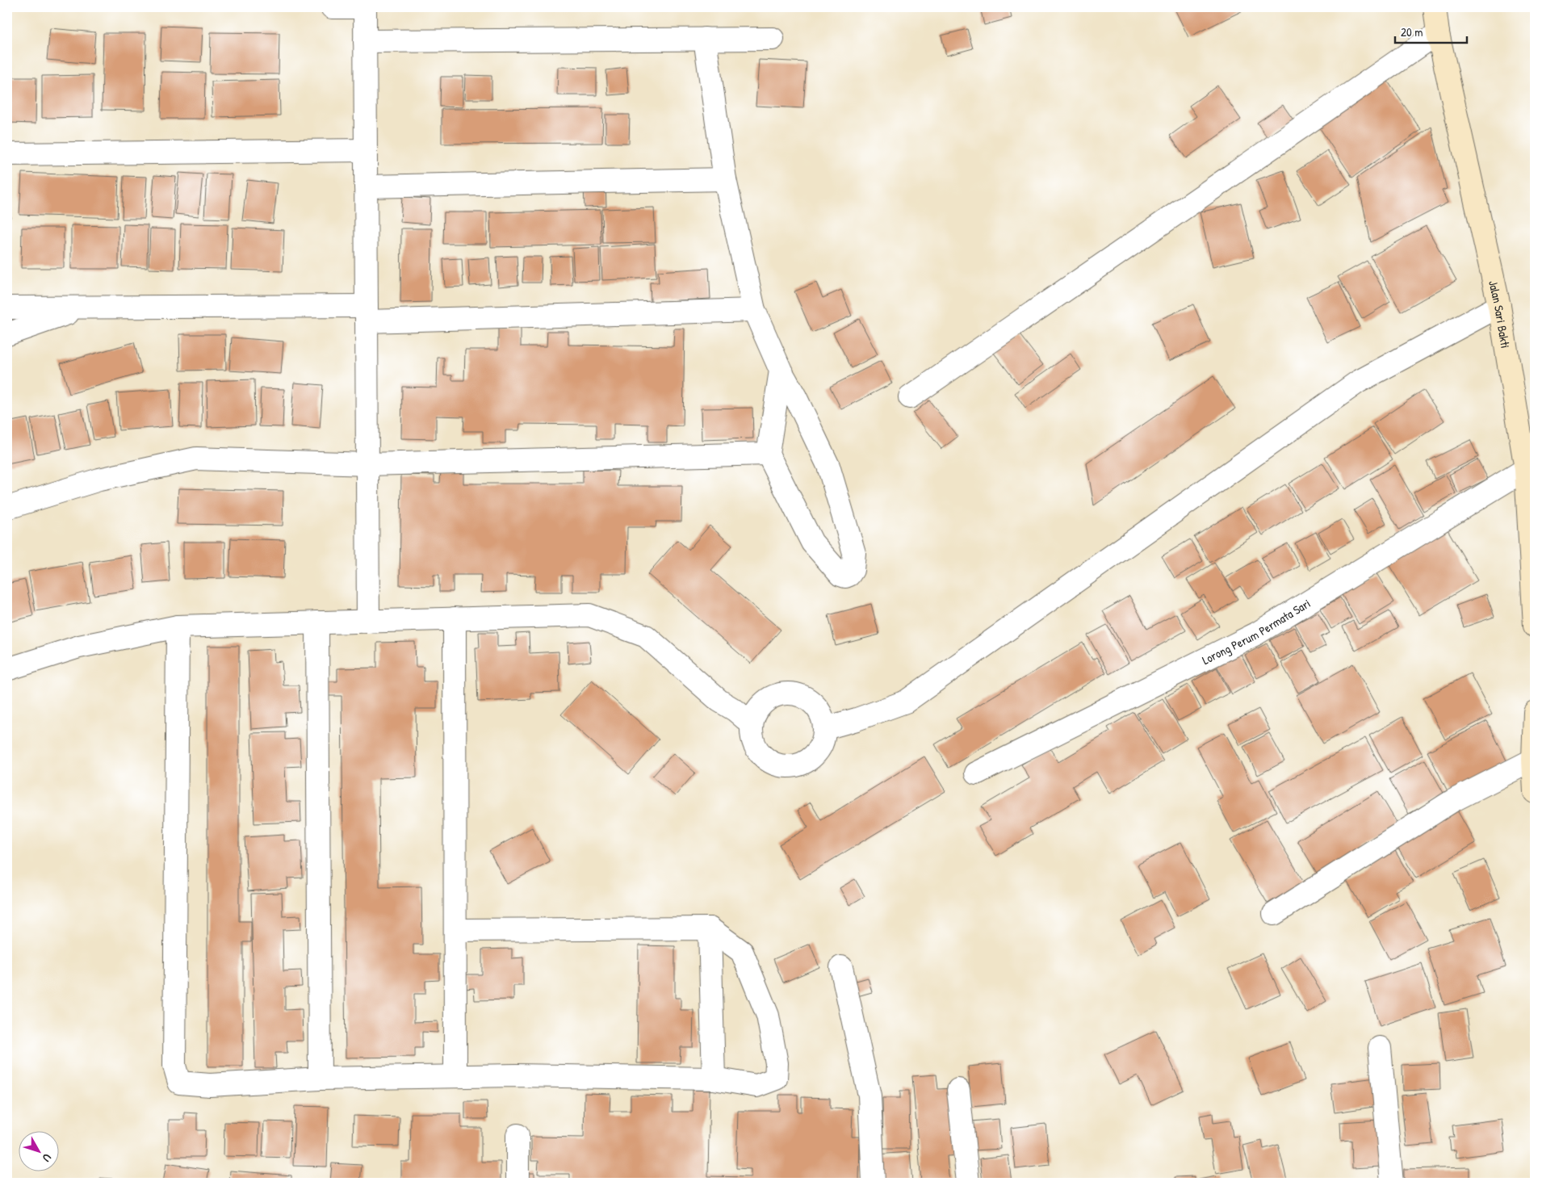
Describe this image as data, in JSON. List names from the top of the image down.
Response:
{
  "streets": {
    "main road": ["Jalan Sari Bakti"],
    "street": ["Lorong Perum Permata Sari"]
  },
  "crossings": [
    ["Jalan Sari Bakti", "Lorong Perum Permata Sari"]
  ],
  "scale_bar": "20 m",
  "north": "bottom right"
}
